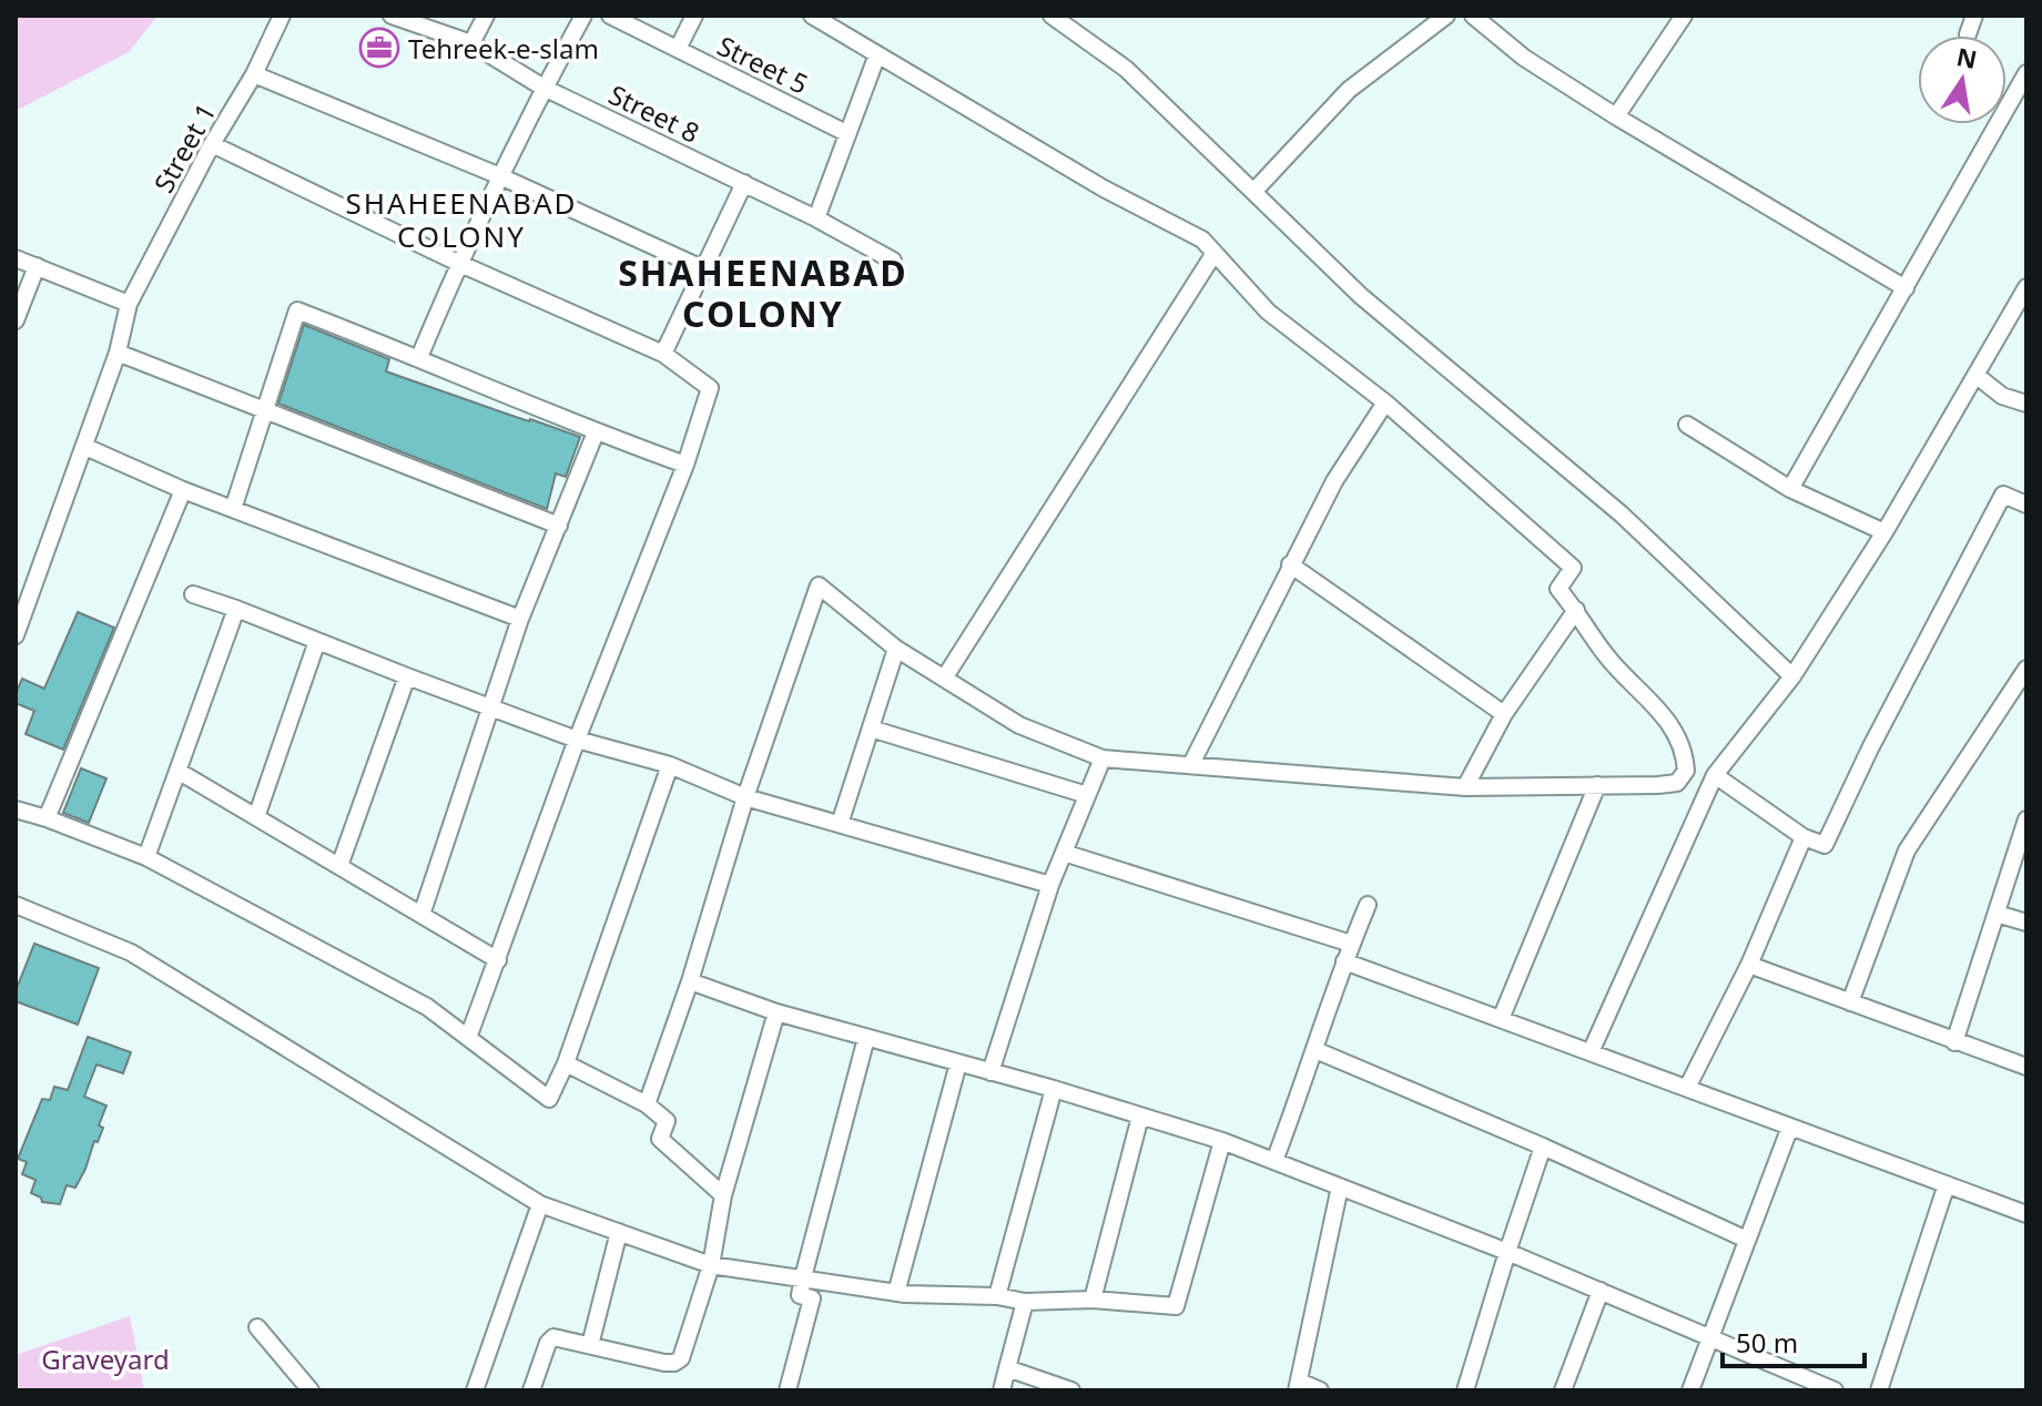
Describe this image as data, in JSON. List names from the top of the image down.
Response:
{
  "streets": {
    "street": ["Street 5", "Street 8", "Street 1"]
  },
  "districts": ["SHAHEENABAD COLONY", "SHAHEENABAD COLONY"],
  "parks": ["Graveyard"],
  "places": {
    "office": ["Tehreek-e-slam"]
  },
  "scale_bar": "50 m",
  "north": "top"
}
